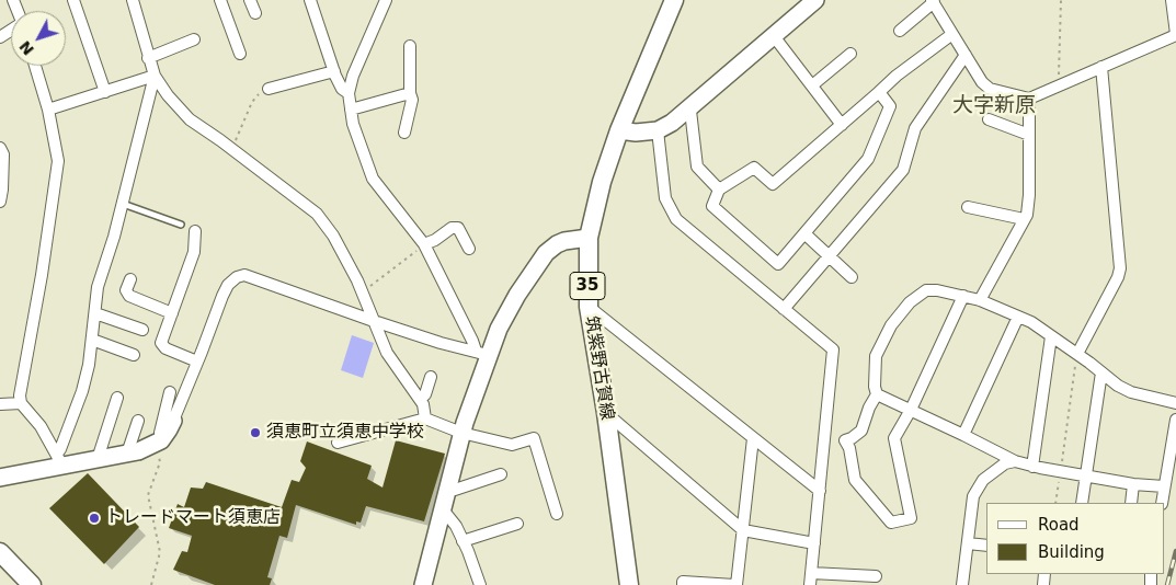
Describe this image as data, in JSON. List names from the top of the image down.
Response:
{
  "streets": {
    "main road": ["35", "筑紫野古賀線"]
  },
  "districts": ["大字新原"],
  "places": ["須恵町立須恵中学校", "トレードマート須恵店"],
  "legend": ["Road", "Building"],
  "north": "bottom left"
}
